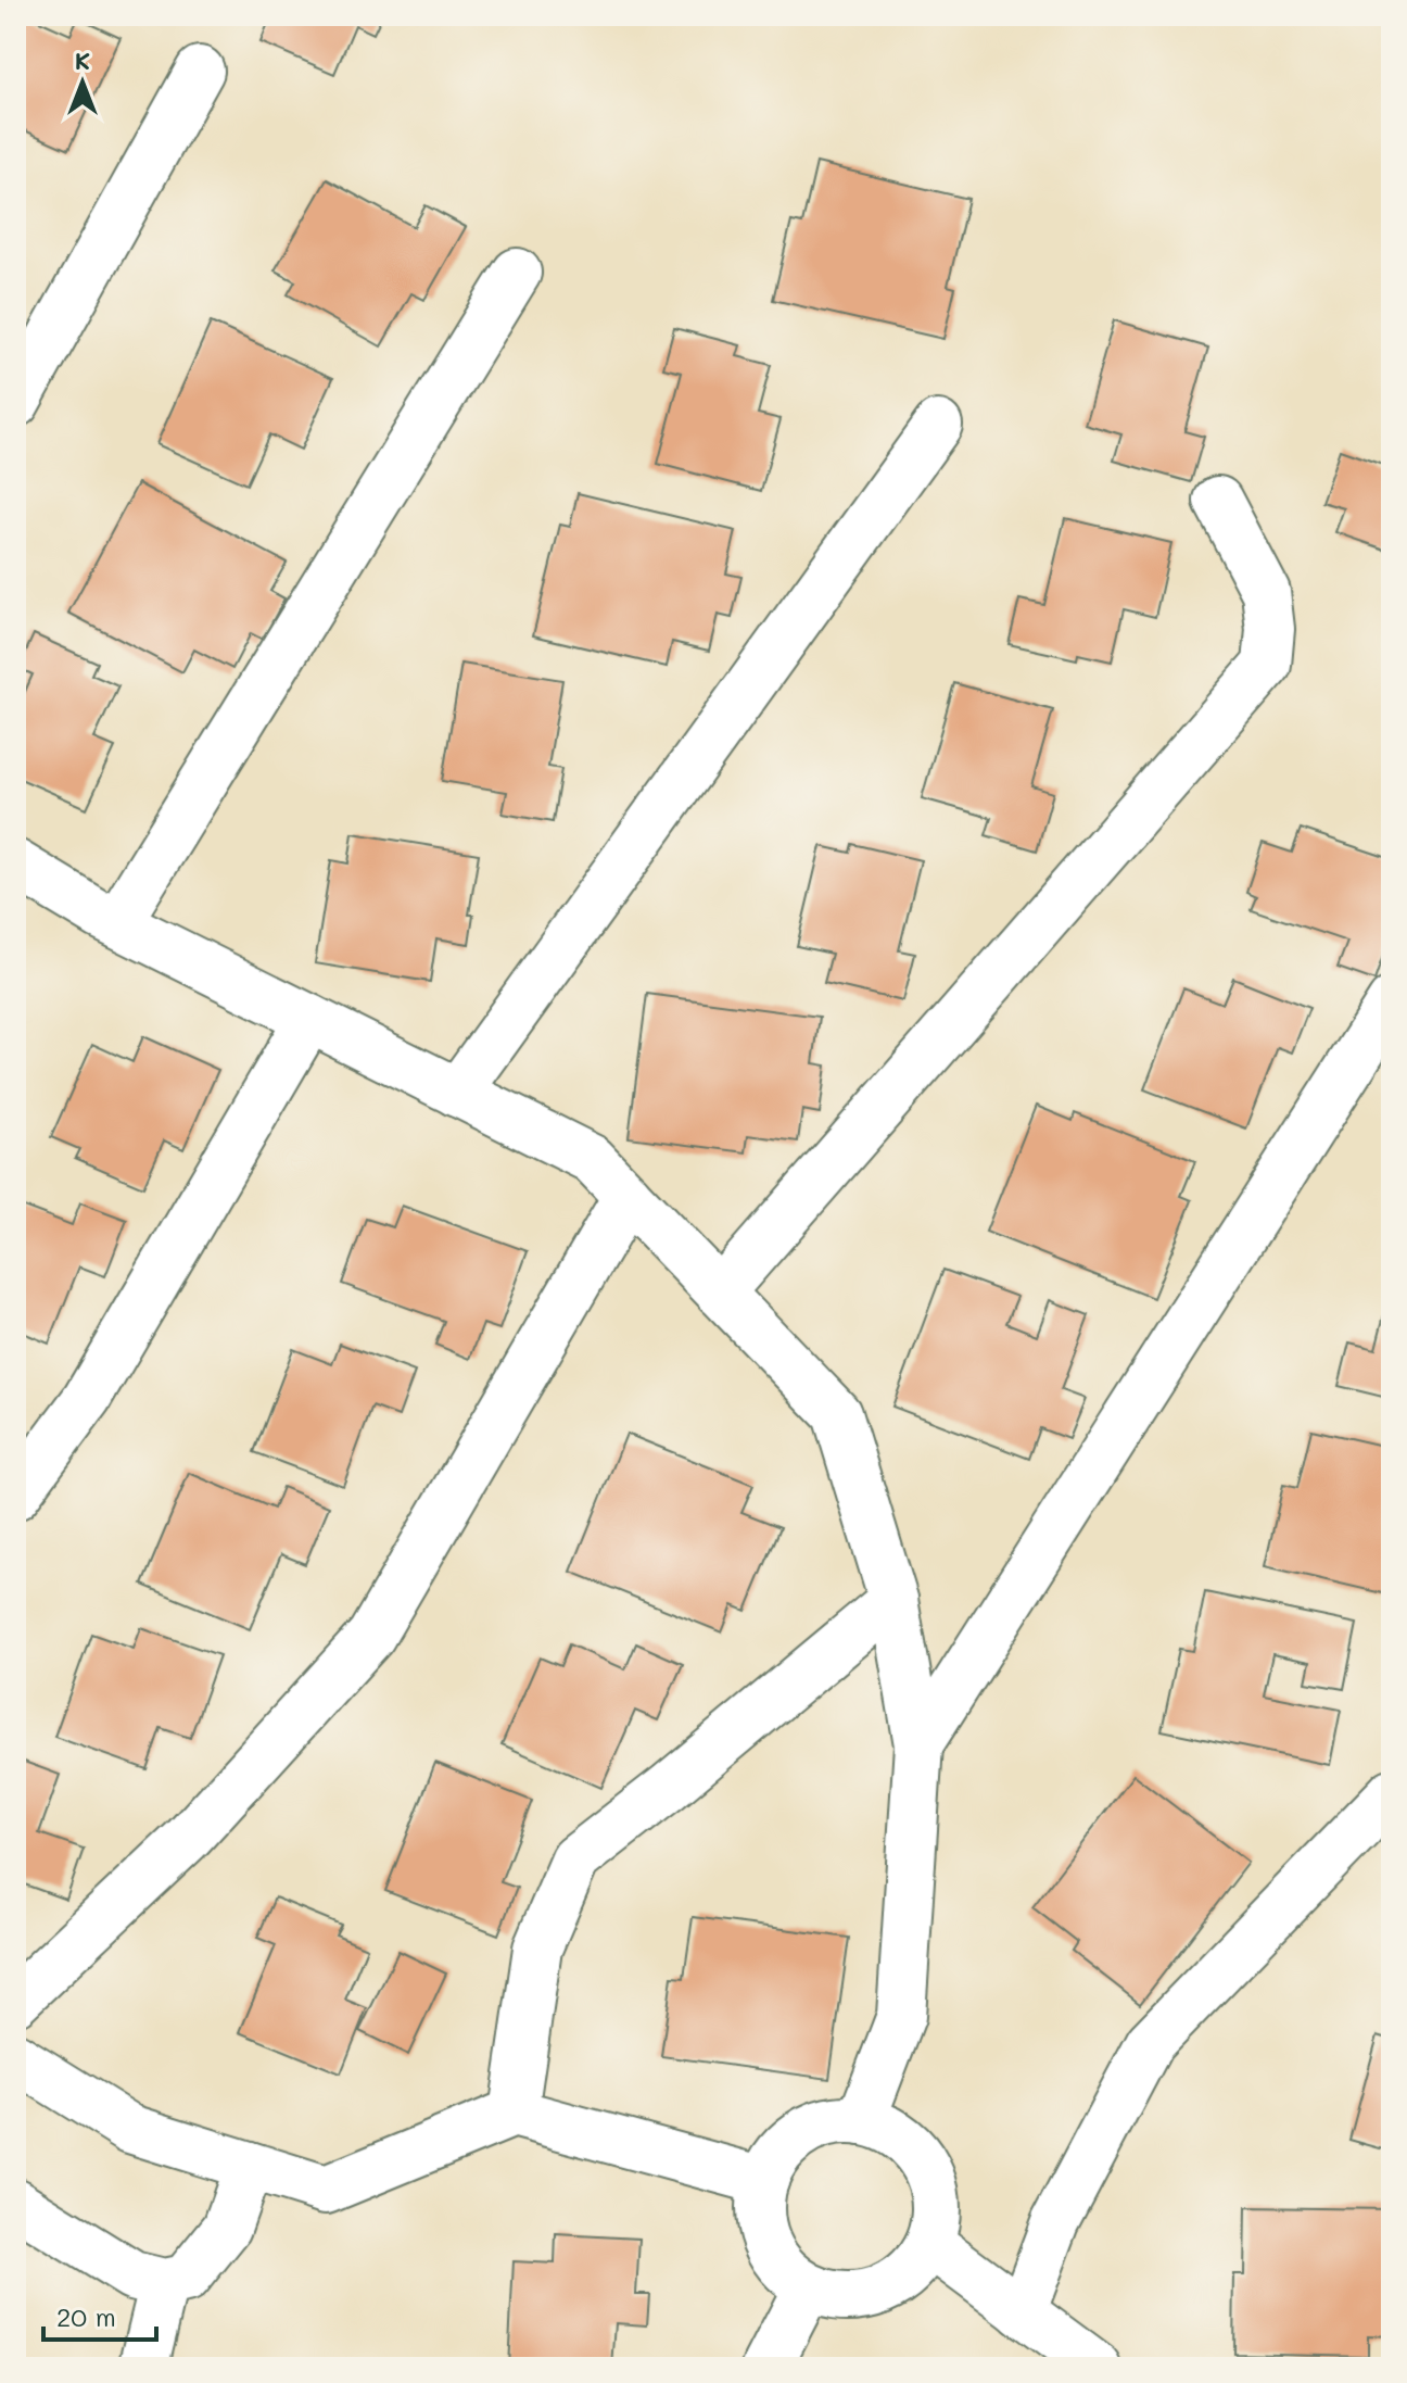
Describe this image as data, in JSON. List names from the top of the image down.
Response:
{
  "scale_bar": "20 m",
  "north": "top"
}
